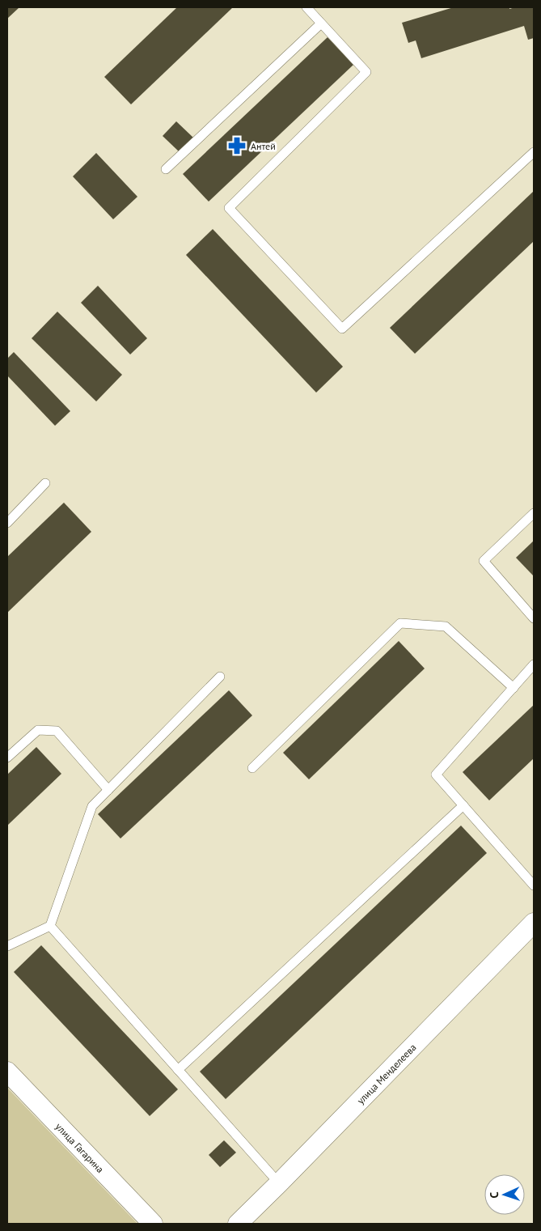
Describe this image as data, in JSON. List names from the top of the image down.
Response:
{
  "streets": {
    "street": ["улица Менделеева", "улица Гагарина"]
  },
  "places": {
    "pharmacy": ["Антей"]
  },
  "north": "left"
}
